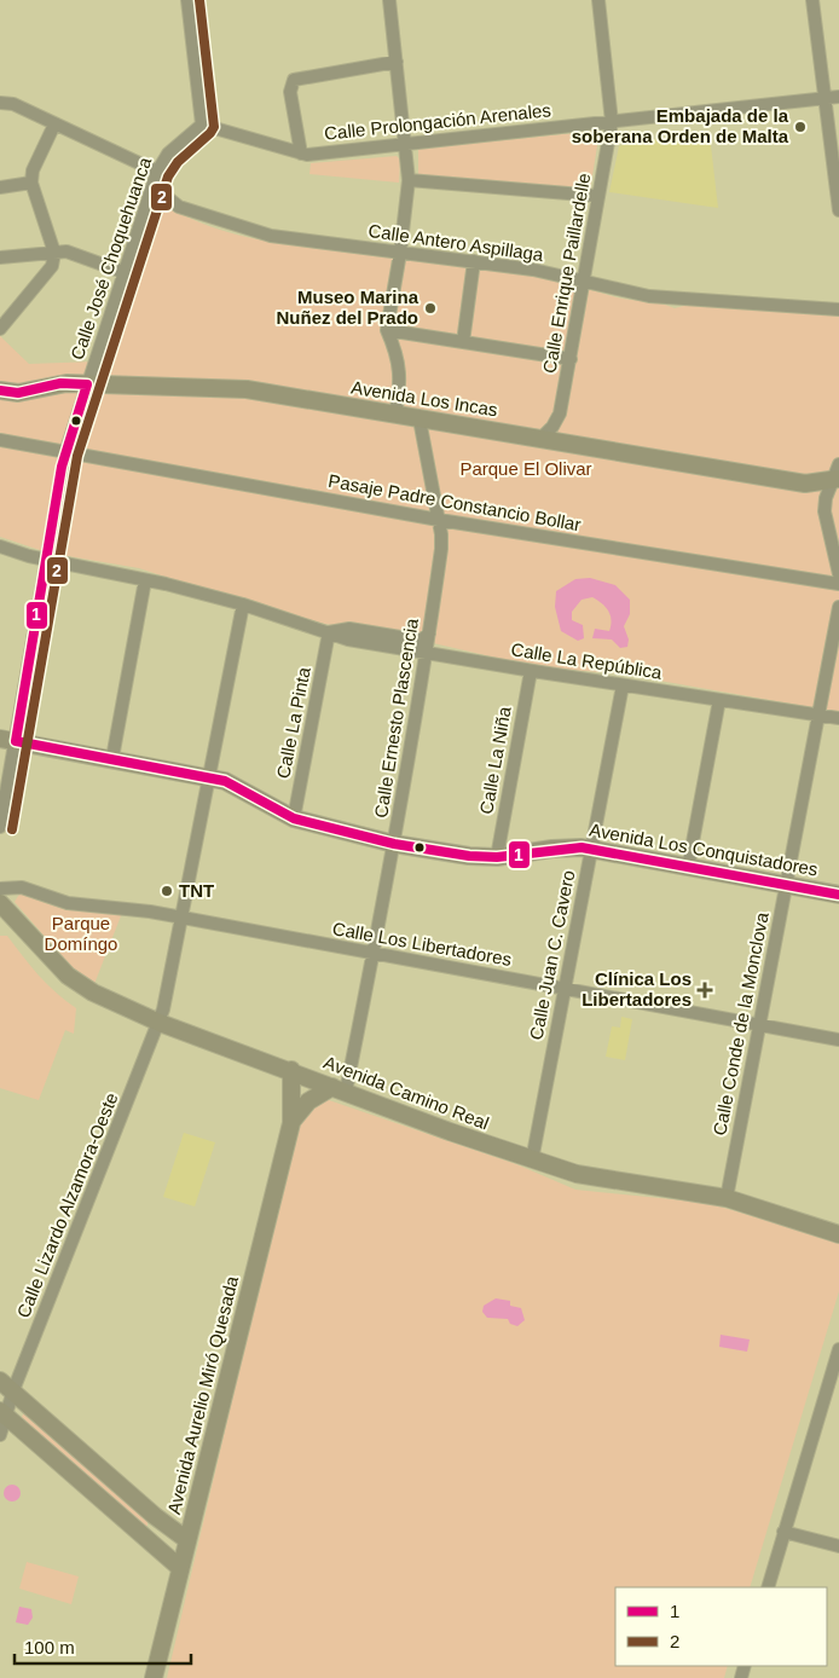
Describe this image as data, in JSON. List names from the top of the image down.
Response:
{
  "streets": {
    "main road": [
      "Avenida Los Incas",
      "Avenida Los Conquistadores",
      "Avenida Camino Real",
      "Avenida Aurelio Miró Quesada"
    ],
    "street": [
      "Calle Prolongación Arenales",
      "Calle Antero Aspillaga",
      "Calle José Choquehuanca",
      "Calle Enrique Paillardelle",
      "Pasaje Padre Constancio Bollar",
      "Calle La República",
      "Calle Ernesto Plascencia",
      "Calle La Pinta",
      "Calle La Niña",
      "Calle Los Libertadores",
      "Calle Juan C. Cavero",
      "Calle Conde de la Monclova",
      "Calle Lizardo Alzamora-Oeste"
    ]
  },
  "crossings": [
    ["Calle Prolongación Arenales", "Calle José Choquehuanca"],
    ["Calle Prolongación Arenales", "Calle Enrique Paillardelle"],
    ["Calle Antero Aspillaga", "Calle José Choquehuanca"],
    ["Calle Antero Aspillaga", "Calle Enrique Paillardelle"],
    ["Calle José Choquehuanca", "Avenida Los Incas"],
    ["Calle José Choquehuanca", "Pasaje Padre Constancio Bollar"],
    ["Calle José Choquehuanca", "Calle La República"],
    ["Calle José Choquehuanca", "Avenida Los Conquistadores"],
    ["Calle Enrique Paillardelle", "Avenida Los Incas"],
    ["Avenida Los Incas", "Calle Ernesto Plascencia"],
    ["Pasaje Padre Constancio Bollar", "Calle Ernesto Plascencia"],
    ["Calle La República", "Calle Ernesto Plascencia"],
    ["Calle La República", "Calle La Pinta"],
    ["Calle La República", "Calle La Niña"],
    ["Calle La República", "Calle Juan C. Cavero"],
    ["Calle La República", "Calle Conde de la Monclova"],
    ["Calle La República", "Calle Lizardo Alzamora-Oeste"],
    ["Calle Ernesto Plascencia", "Avenida Los Conquistadores"],
    ["Calle Ernesto Plascencia", "Calle Los Libertadores"],
    ["Calle Ernesto Plascencia", "Avenida Camino Real"],
    ["Calle Ernesto Plascencia", "Avenida Aurelio Miró Quesada"],
    ["Calle La Pinta", "Avenida Los Conquistadores"],
    ["Calle La Niña", "Avenida Los Conquistadores"],
    ["Avenida Los Conquistadores", "Calle Juan C. Cavero"],
    ["Avenida Los Conquistadores", "Calle Conde de la Monclova"],
    ["Avenida Los Conquistadores", "Calle Lizardo Alzamora-Oeste"],
    ["Calle Los Libertadores", "Calle Juan C. Cavero"],
    ["Calle Los Libertadores", "Calle Conde de la Monclova"],
    ["Calle Los Libertadores", "Calle Lizardo Alzamora-Oeste"],
    ["Calle Juan C. Cavero", "Avenida Camino Real"],
    ["Calle Conde de la Monclova", "Avenida Camino Real"],
    ["Avenida Camino Real", "Calle Lizardo Alzamora-Oeste"],
    ["Avenida Camino Real", "Avenida Aurelio Miró Quesada"]
  ],
  "parks": ["Parque El Olivar", "Parque Domíngo"],
  "places": {
    "other": ["Embajada de la soberana Orden de Malta", "Museo Marina Nuñez del Prado", "TNT"],
    "health": ["Clínica Los Libertadores"]
  },
  "lines": ["transit line 2", "transit line 1"],
  "legend": ["1", "2"],
  "scale_bar": "100 m"
}
